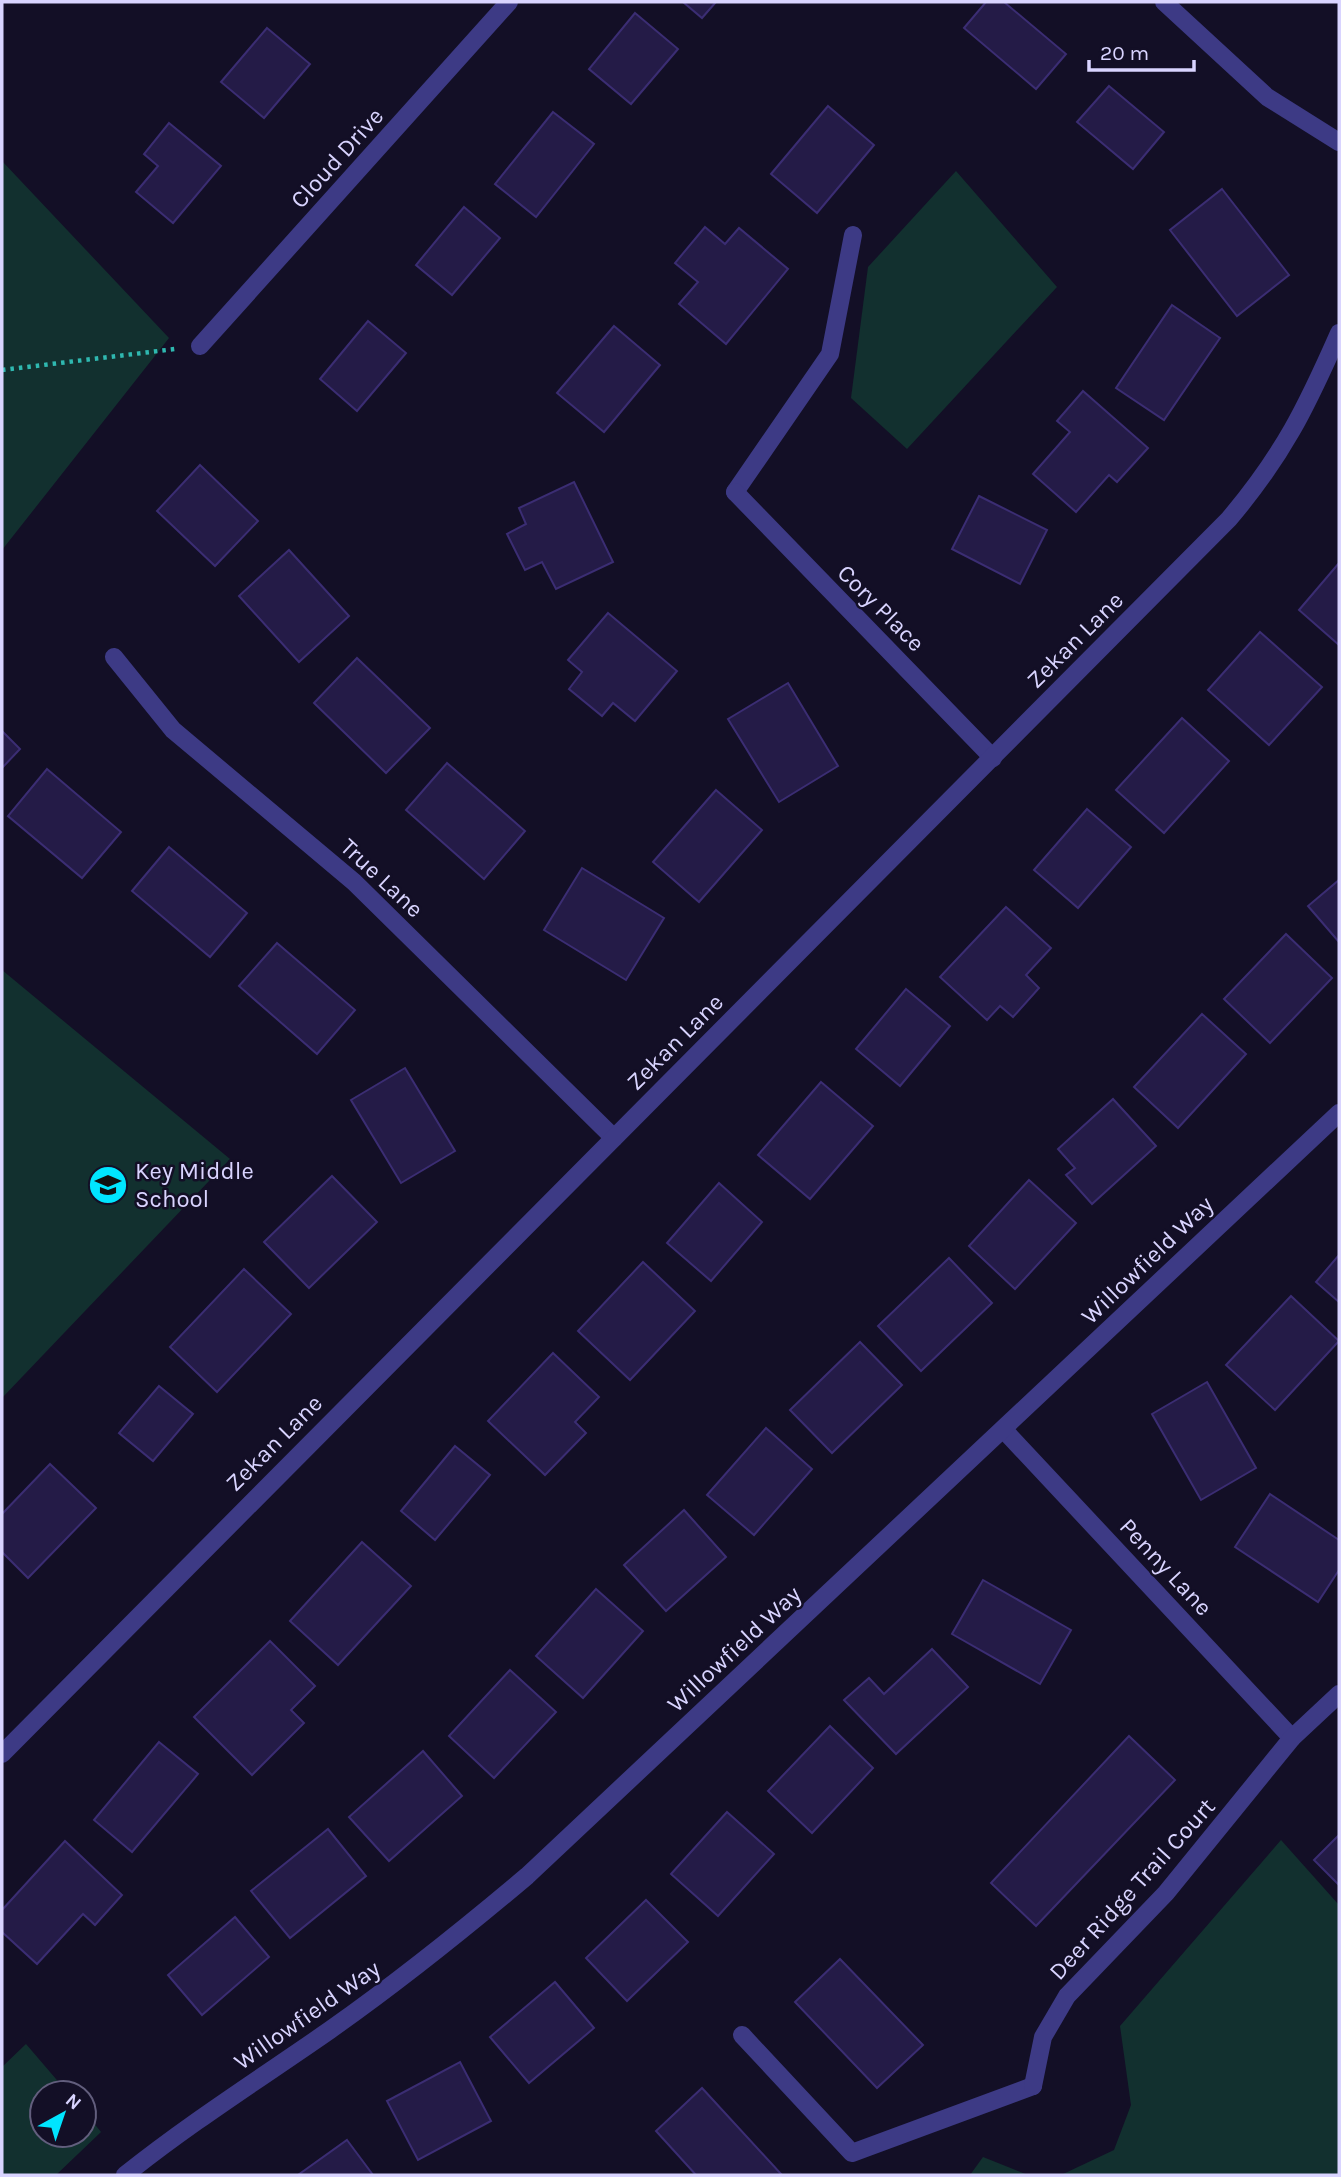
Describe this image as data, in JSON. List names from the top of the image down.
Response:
{
  "streets": {
    "street": [
      "Cloud Drive",
      "Cory Place",
      "Zekan Lane",
      "True Lane",
      "Willowfield Way",
      "Penny Lane",
      "Deer Ridge Trail Court"
    ]
  },
  "crossings": [
    ["Cory Place", "Zekan Lane"],
    ["Zekan Lane", "True Lane"],
    ["Willowfield Way", "Penny Lane"],
    ["Penny Lane", "Deer Ridge Trail Court"]
  ],
  "places": {
    "school or university": ["Key Middle School"]
  },
  "scale_bar": "20 m",
  "north": "top right"
}
